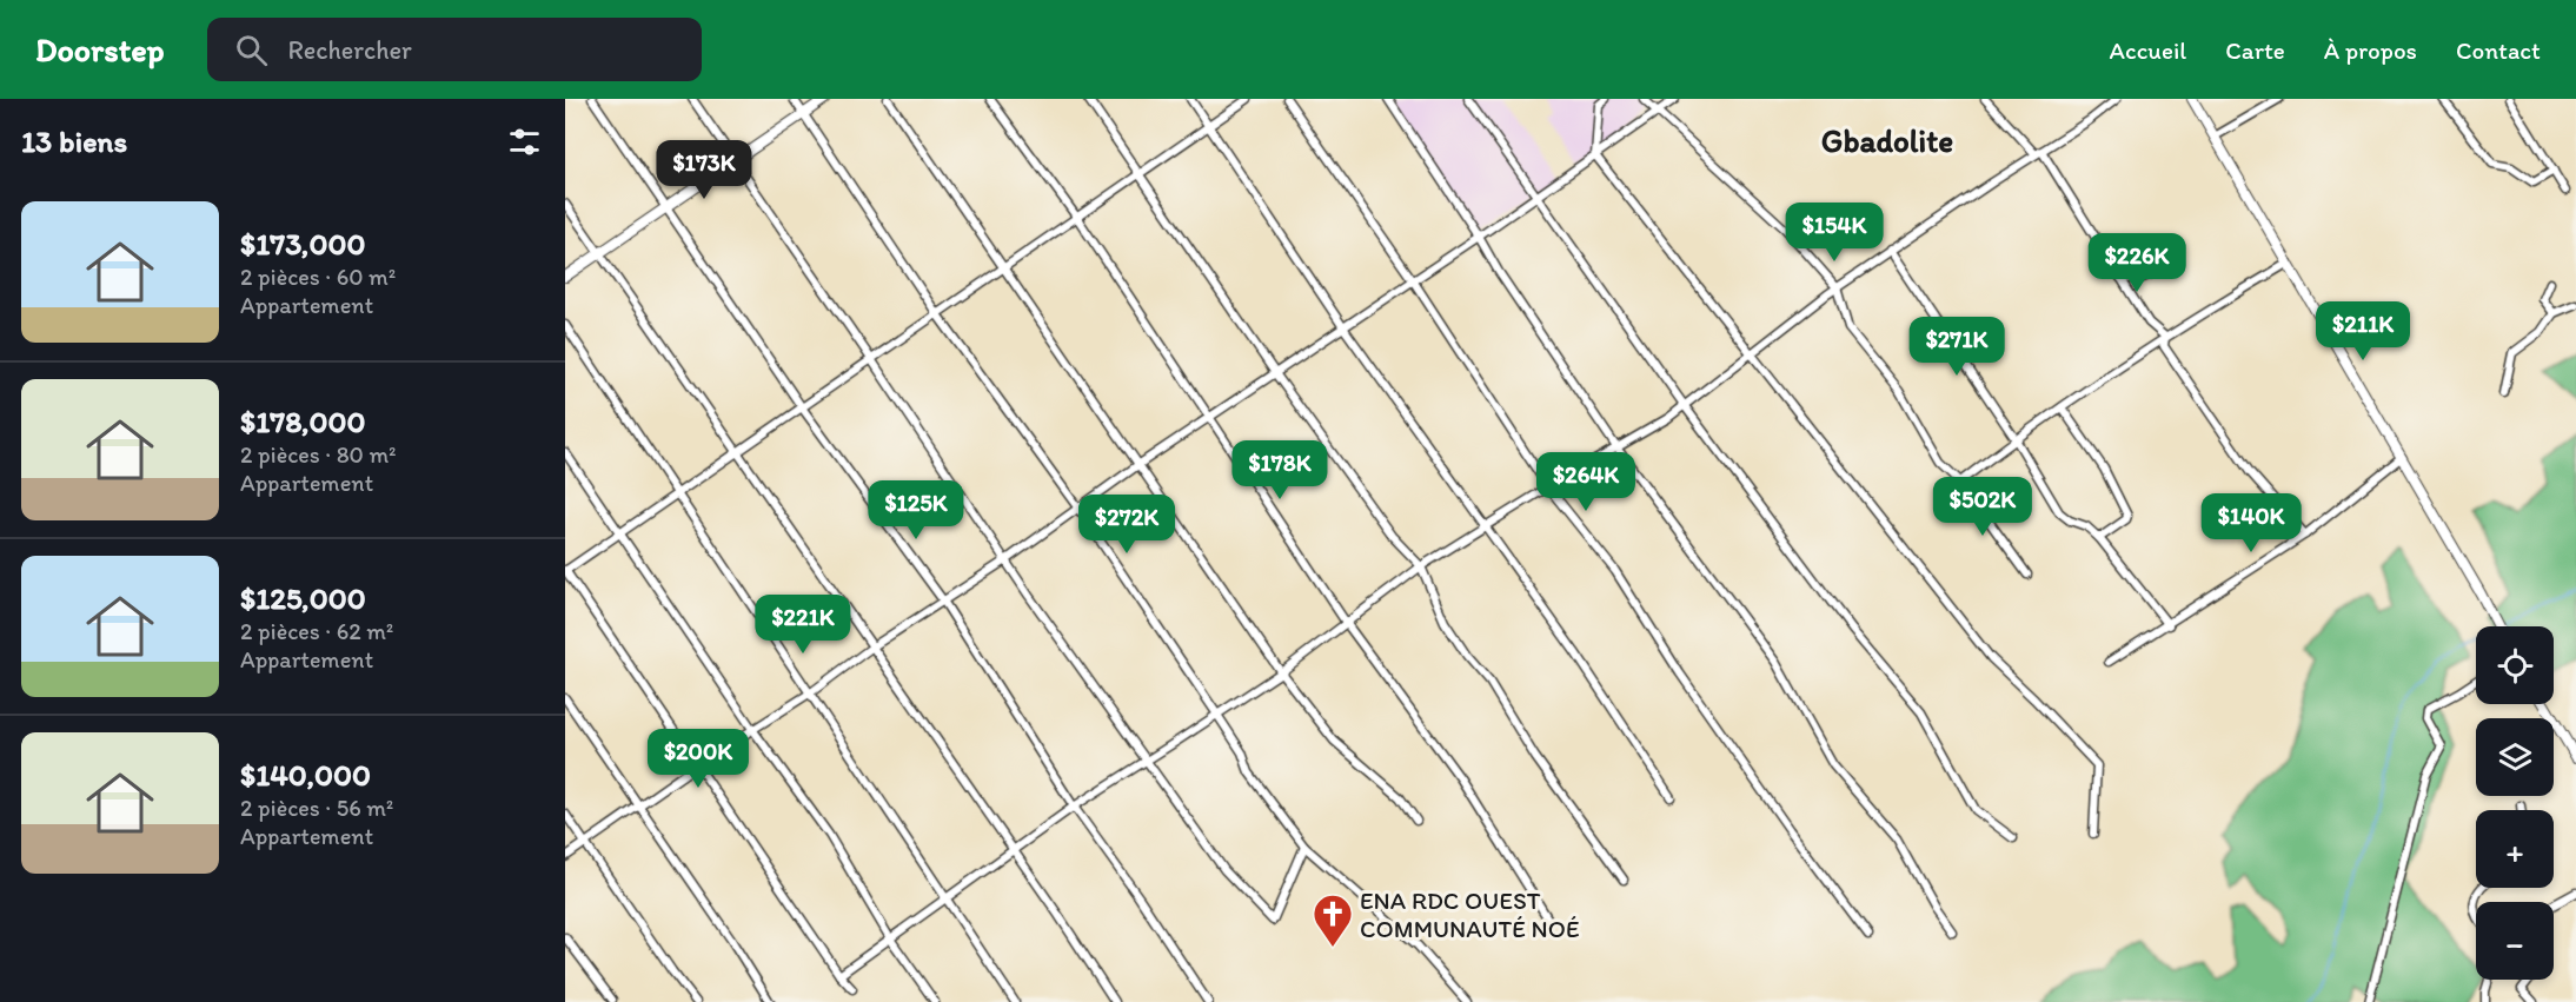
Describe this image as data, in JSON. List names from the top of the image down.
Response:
{
  "districts": ["Gbadolite"],
  "places": {
    "church": ["ENA RDC OUEST COMMUNAUTÉ NOÉ"]
  },
  "page": {
    "header": "Doorstep",
    "search": "Rechercher",
    "nav": [
      "Accueil",
      "Carte",
      "À propos",
      "Contact"
    ],
    "heading": "13 biens",
    "price": [
      "$173K",
      "$154K",
      "$226K",
      "$211K",
      "$271K",
      "$178K",
      "$264K",
      "$502K",
      "$125K",
      "$140K",
      "$272K",
      "$221K",
      "$200K"
    ],
    "list": [
      {
        "name": "$173,000",
        "note": "2 pièces · 60 m² · Appartement"
      },
      {
        "name": "$178,000",
        "note": "2 pièces · 80 m² · Appartement"
      },
      {
        "name": "$125,000",
        "note": "2 pièces · 62 m² · Appartement"
      },
      {
        "name": "$140,000",
        "note": "2 pièces · 56 m² · Appartement"
      }
    ],
    "map_buttons": ["+", "−"]
  }
}
